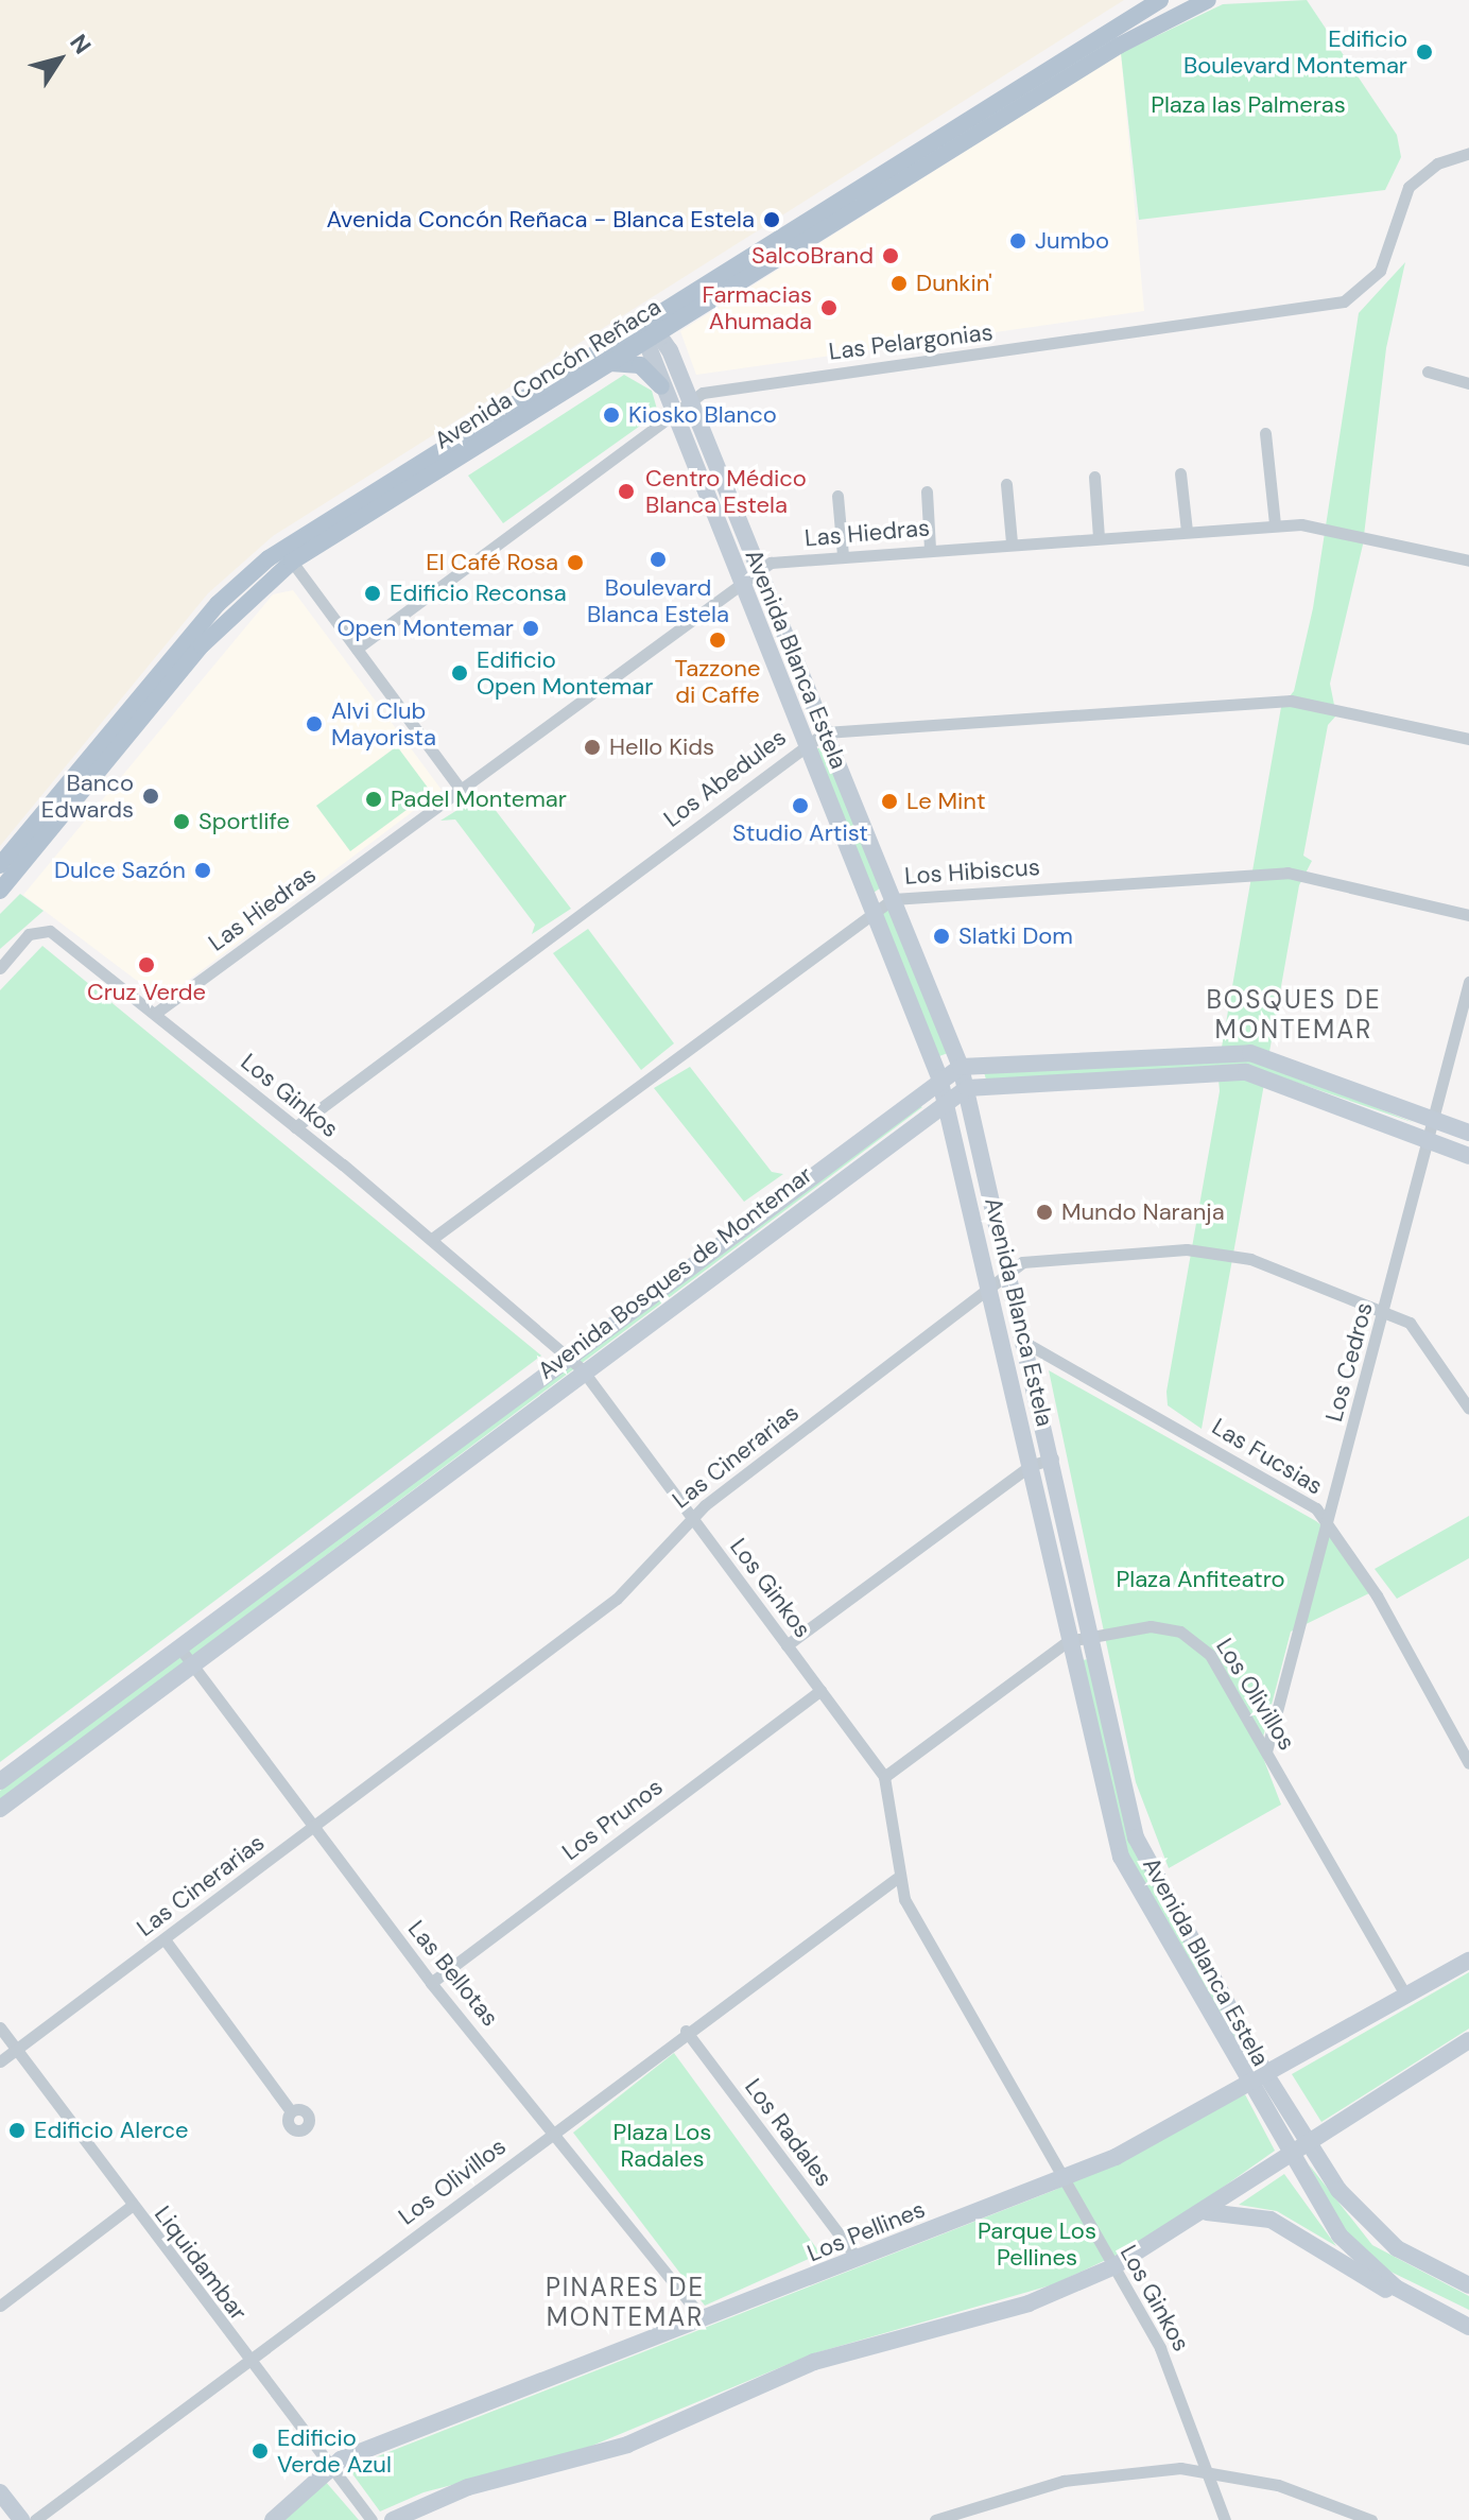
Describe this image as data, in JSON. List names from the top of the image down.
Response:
{
  "streets": {
    "main road": [
      "Avenida Concón Reñaca",
      "Avenida Blanca Estela",
      "Avenida Bosques de Montemar",
      "Los Pellines"
    ],
    "street": [
      "Las Pelargonias",
      "Las Hiedras",
      "Los Abedules",
      "Los Hibiscus",
      "Los Ginkos",
      "Los Cedros",
      "Las Cinerarias",
      "Las Fucsias",
      "Los Olivillos",
      "Los Prunos",
      "Las Bellotas",
      "Los Radales",
      "Liquidambar"
    ]
  },
  "crossings": [
    ["Las Pelargonias", "Avenida Blanca Estela"],
    ["Avenida Concón Reñaca", "Avenida Blanca Estela"],
    ["Las Hiedras", "Avenida Blanca Estela"],
    ["Las Hiedras", "Los Ginkos"],
    ["Avenida Blanca Estela", "Los Abedules"],
    ["Avenida Blanca Estela", "Los Hibiscus"],
    ["Avenida Blanca Estela", "Avenida Bosques de Montemar"],
    ["Avenida Blanca Estela", "Las Cinerarias"],
    ["Avenida Blanca Estela", "Las Fucsias"],
    ["Avenida Blanca Estela", "Los Olivillos"],
    ["Avenida Blanca Estela", "Los Pellines"],
    ["Los Abedules", "Los Ginkos"],
    ["Los Hibiscus", "Los Ginkos"],
    ["Los Ginkos", "Avenida Bosques de Montemar"],
    ["Los Ginkos", "Las Cinerarias"],
    ["Los Ginkos", "Los Olivillos"],
    ["Los Ginkos", "Los Prunos"],
    ["Los Ginkos", "Los Pellines"],
    ["Avenida Bosques de Montemar", "Los Cedros"],
    ["Avenida Bosques de Montemar", "Las Bellotas"],
    ["Los Cedros", "Las Cinerarias"],
    ["Los Cedros", "Las Fucsias"],
    ["Los Cedros", "Los Olivillos"],
    ["Las Cinerarias", "Las Bellotas"],
    ["Las Cinerarias", "Liquidambar"],
    ["Los Olivillos", "Las Bellotas"],
    ["Los Olivillos", "Los Radales"],
    ["Los Olivillos", "Los Pellines"],
    ["Los Olivillos", "Liquidambar"],
    ["Los Prunos", "Las Bellotas"],
    ["Las Bellotas", "Los Pellines"],
    ["Los Radales", "Los Pellines"],
    ["Los Pellines", "Liquidambar"]
  ],
  "districts": ["BOSQUES DE MONTEMAR", "PINARES DE MONTEMAR"],
  "parks": [
    "Plaza las Palmeras",
    "Plaza Anfiteatro",
    "Plaza Los Radales",
    "Parque Los Pellines"
  ],
  "places": [
    "Edificio Boulevard Montemar",
    "Avenida Concón Reñaca - Blanca Estela",
    "Jumbo",
    "SalcoBrand",
    "Dunkin'",
    "Farmacias Ahumada",
    "Kiosko Blanco",
    "Centro Médico Blanca Estela",
    "Boulevard Blanca Estela",
    "El Café Rosa",
    "Edificio Reconsa",
    "Open Montemar",
    "Tazzone di Caffe",
    "Edificio Open Montemar",
    "Alvi Club Mayorista",
    "Hello Kids",
    "Banco Edwards",
    "Padel Montemar",
    "Le Mint",
    "Studio Artist",
    "Sportlife",
    "Dulce Sazón",
    "Slatki Dom",
    "Cruz Verde",
    "Mundo Naranja",
    "Edificio Alerce",
    "Edificio Verde Azul"
  ],
  "north": "top right"
}
